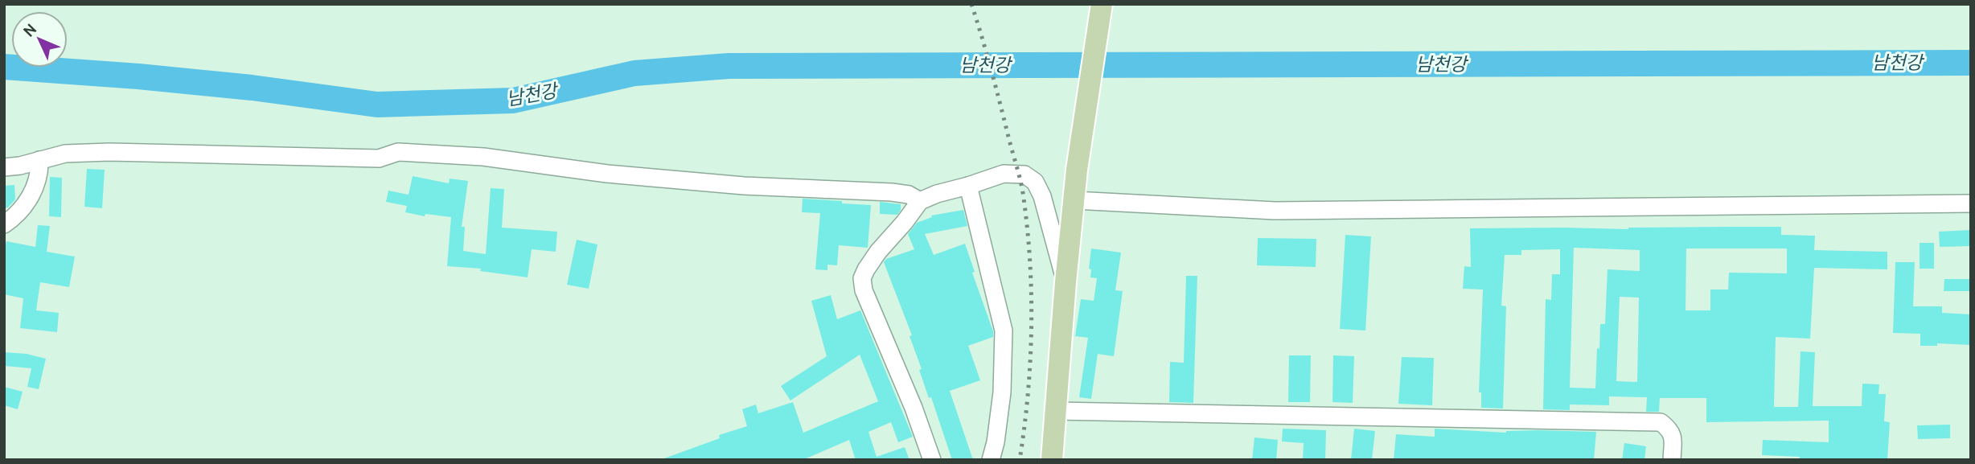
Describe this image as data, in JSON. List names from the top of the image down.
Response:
{
  "water": ["남천강"],
  "north": "top left"
}
